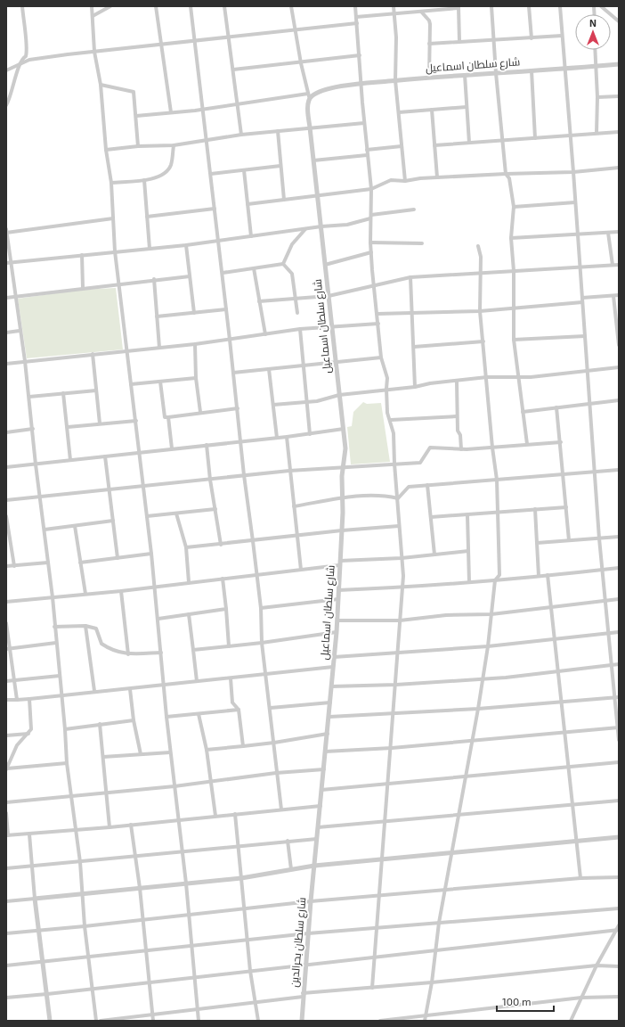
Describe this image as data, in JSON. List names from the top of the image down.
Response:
{
  "streets": {
    "street": ["شارع سلطان اسماعيل", "شارع سلطان بحرالدين"]
  },
  "crossings": [
    ["شارع سلطان اسماعيل", "شارع سلطان بحرالدين"]
  ],
  "scale_bar": "100 m",
  "north": "top"
}
